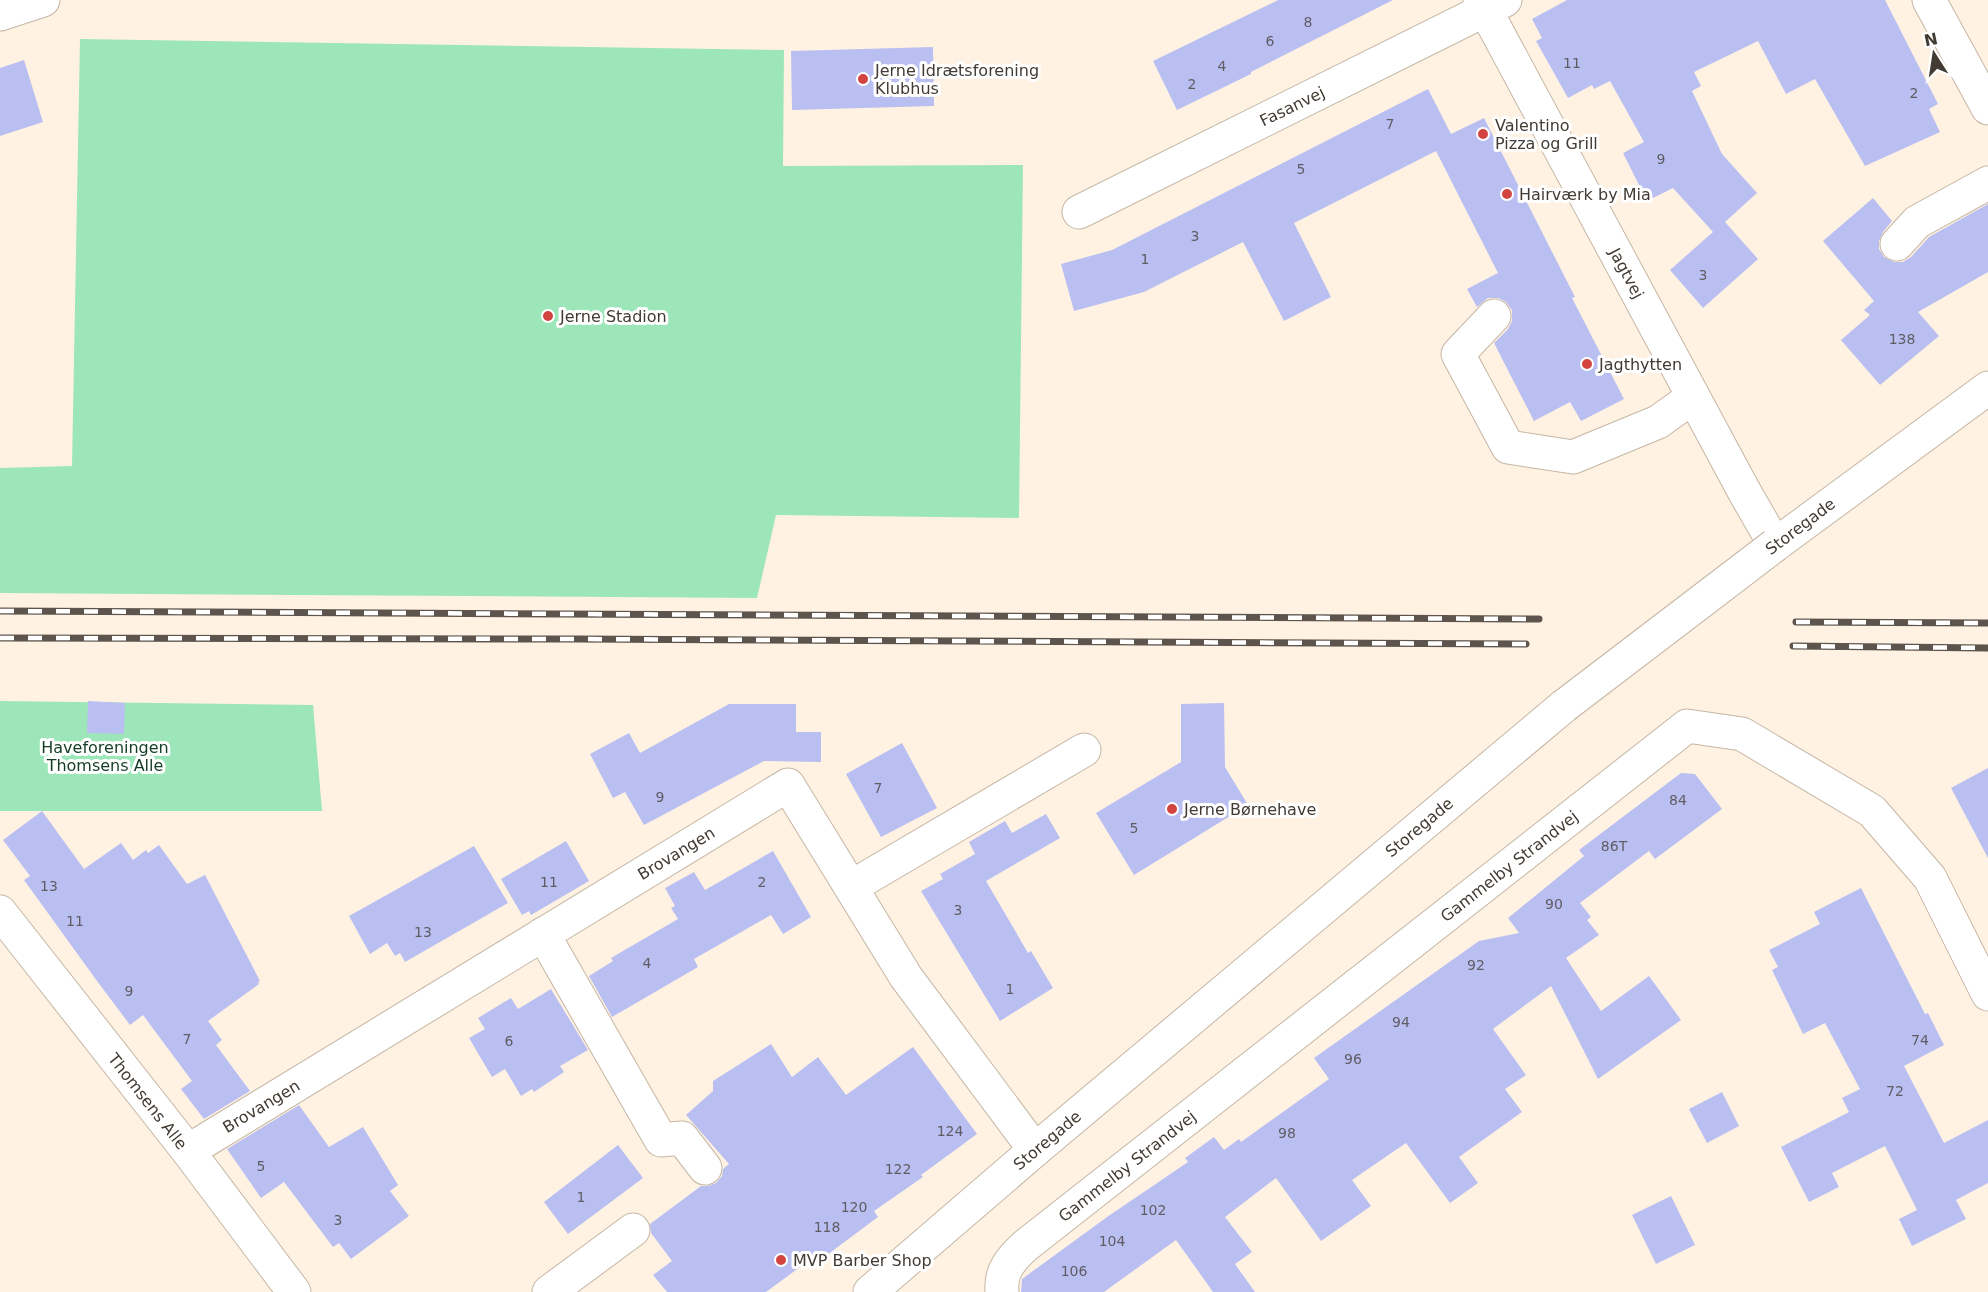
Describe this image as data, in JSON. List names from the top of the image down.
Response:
{
  "streets": {
    "street": [
      "Fasanvej",
      "Jagtvej",
      "Storegade",
      "Brovangen",
      "Gammelby Strandvej",
      "Thomsens Alle"
    ]
  },
  "crossings": [
    ["Fasanvej", "Jagtvej"],
    ["Jagtvej", "Storegade"],
    ["Storegade", "Brovangen"],
    ["Brovangen", "Thomsens Alle"]
  ],
  "parks": ["Haveforeningen Thomsens Alle"],
  "places": [
    "Jerne Idrætsforening Klubhus",
    "Valentino Pizza og Grill",
    "Hairværk by Mia",
    "Jerne Stadion",
    "Jagthytten",
    "Jerne Børnehave",
    "MVP Barber Shop"
  ],
  "house_numbers": [
    "8",
    "6",
    "11",
    "4",
    "2",
    "2",
    "7",
    "9",
    "5",
    "3",
    "1",
    "3",
    "138",
    "7",
    "9",
    "84",
    "5",
    "86T",
    "11",
    "2",
    "13",
    "90",
    "3",
    "11",
    "13",
    "4",
    "92",
    "1",
    "9",
    "94",
    "7",
    "74",
    "6",
    "96",
    "72",
    "124",
    "98",
    "5",
    "122",
    "1",
    "120",
    "102",
    "3",
    "118",
    "104",
    "106"
  ],
  "north": "top"
}
